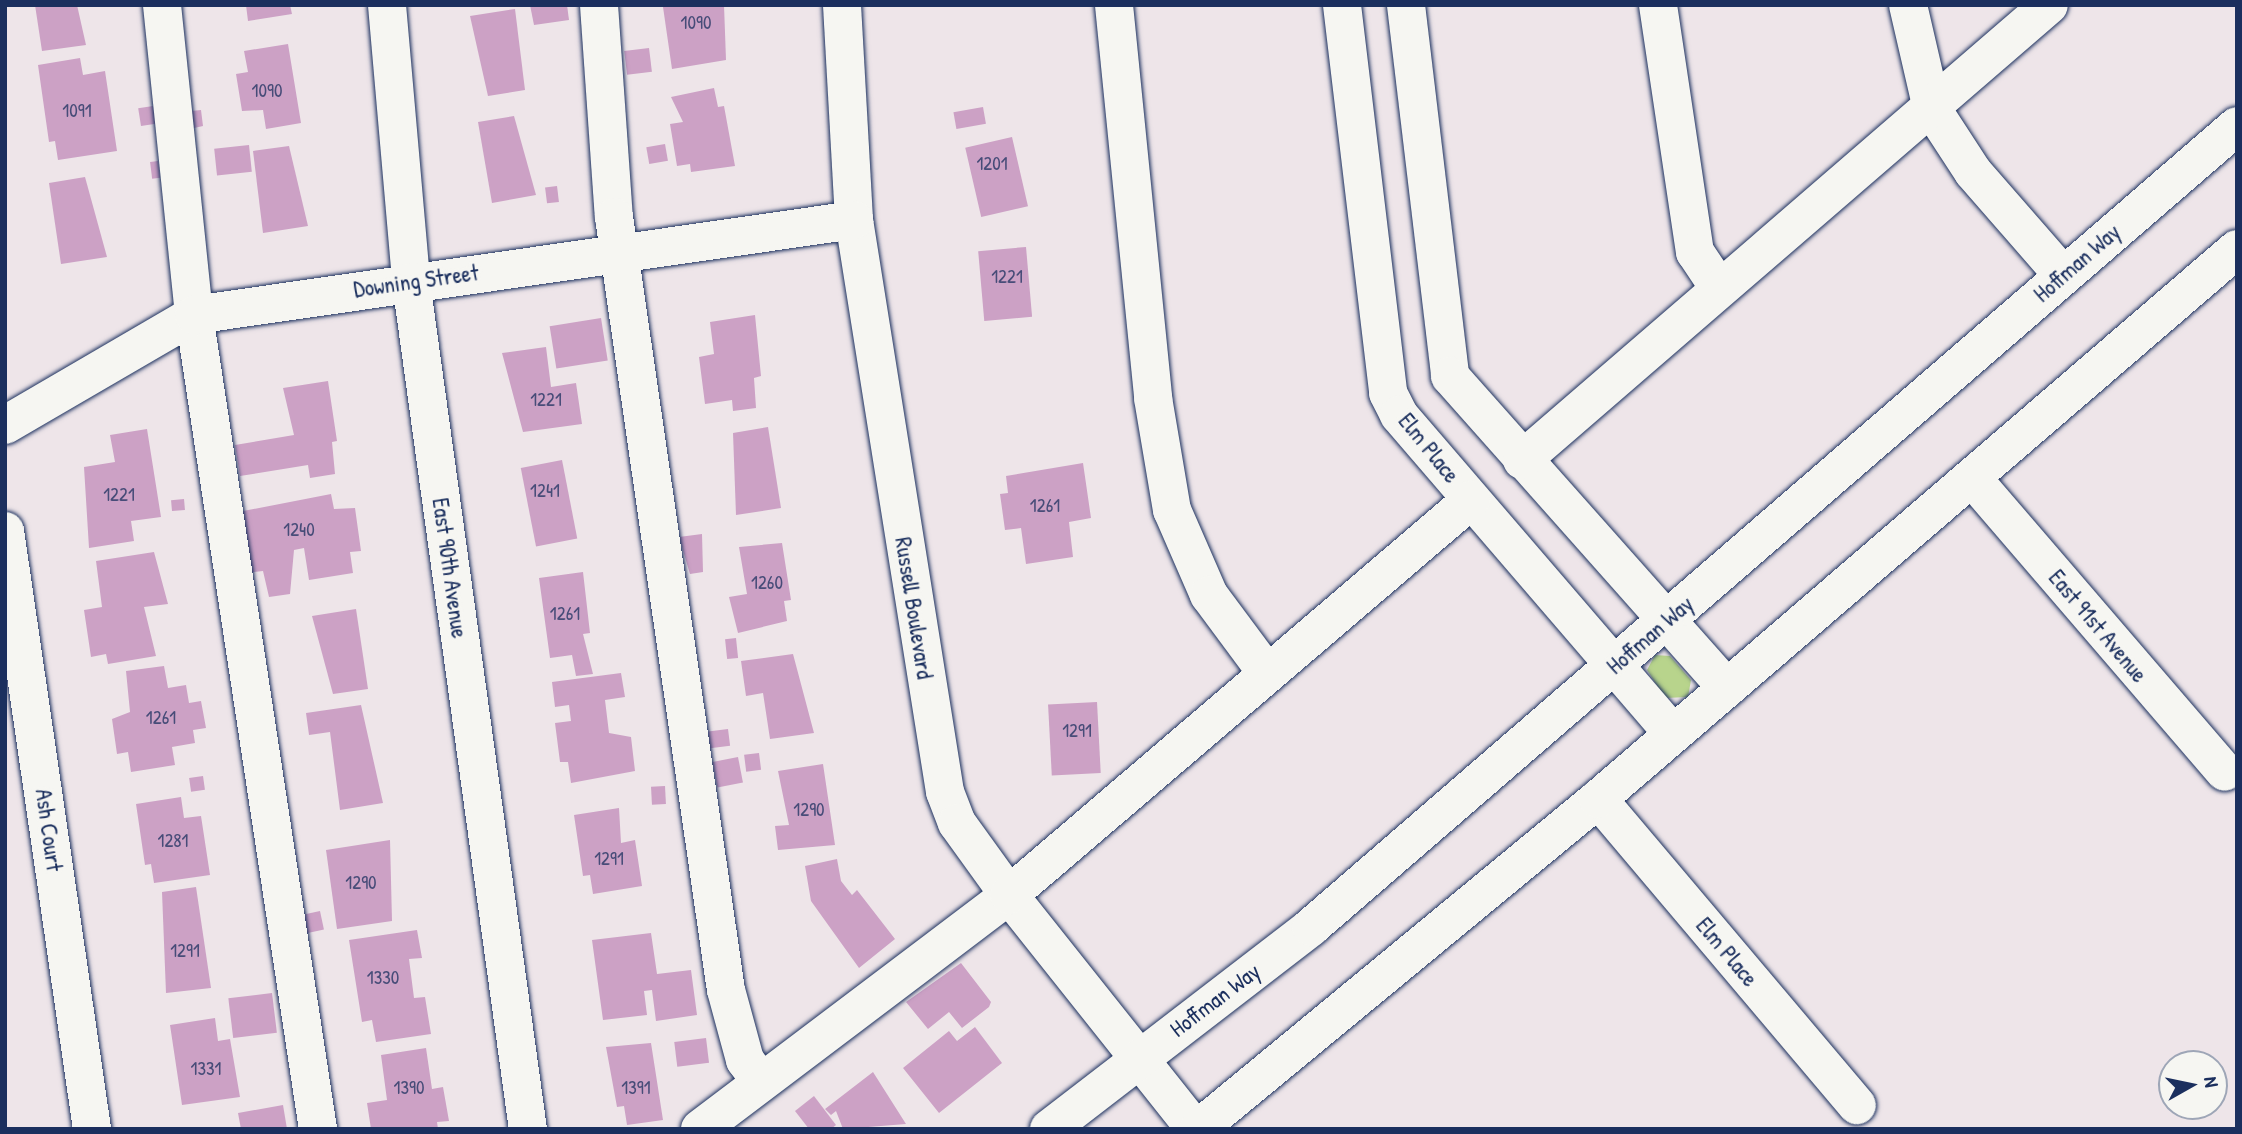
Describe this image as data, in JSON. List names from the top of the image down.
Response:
{
  "streets": {
    "street": [
      "Hoffman Way",
      "Downing Street",
      "Elm Place",
      "East 90th Avenue",
      "Russell Boulevard",
      "East 91st Avenue",
      "Ash Court"
    ]
  },
  "crossings": [
    ["Hoffman Way", "Elm Place"],
    ["Hoffman Way", "Russell Boulevard"],
    ["Downing Street", "East 90th Avenue"],
    ["Downing Street", "Russell Boulevard"]
  ],
  "house_numbers": [
    "1090",
    "1090",
    "1091",
    "1201",
    "1221",
    "1221",
    "1241",
    "1221",
    "1261",
    "1240",
    "1260",
    "1261",
    "1261",
    "1291",
    "1290",
    "1281",
    "1291",
    "1290",
    "1291",
    "1330",
    "1331",
    "1390",
    "1391"
  ],
  "north": "right"
}
